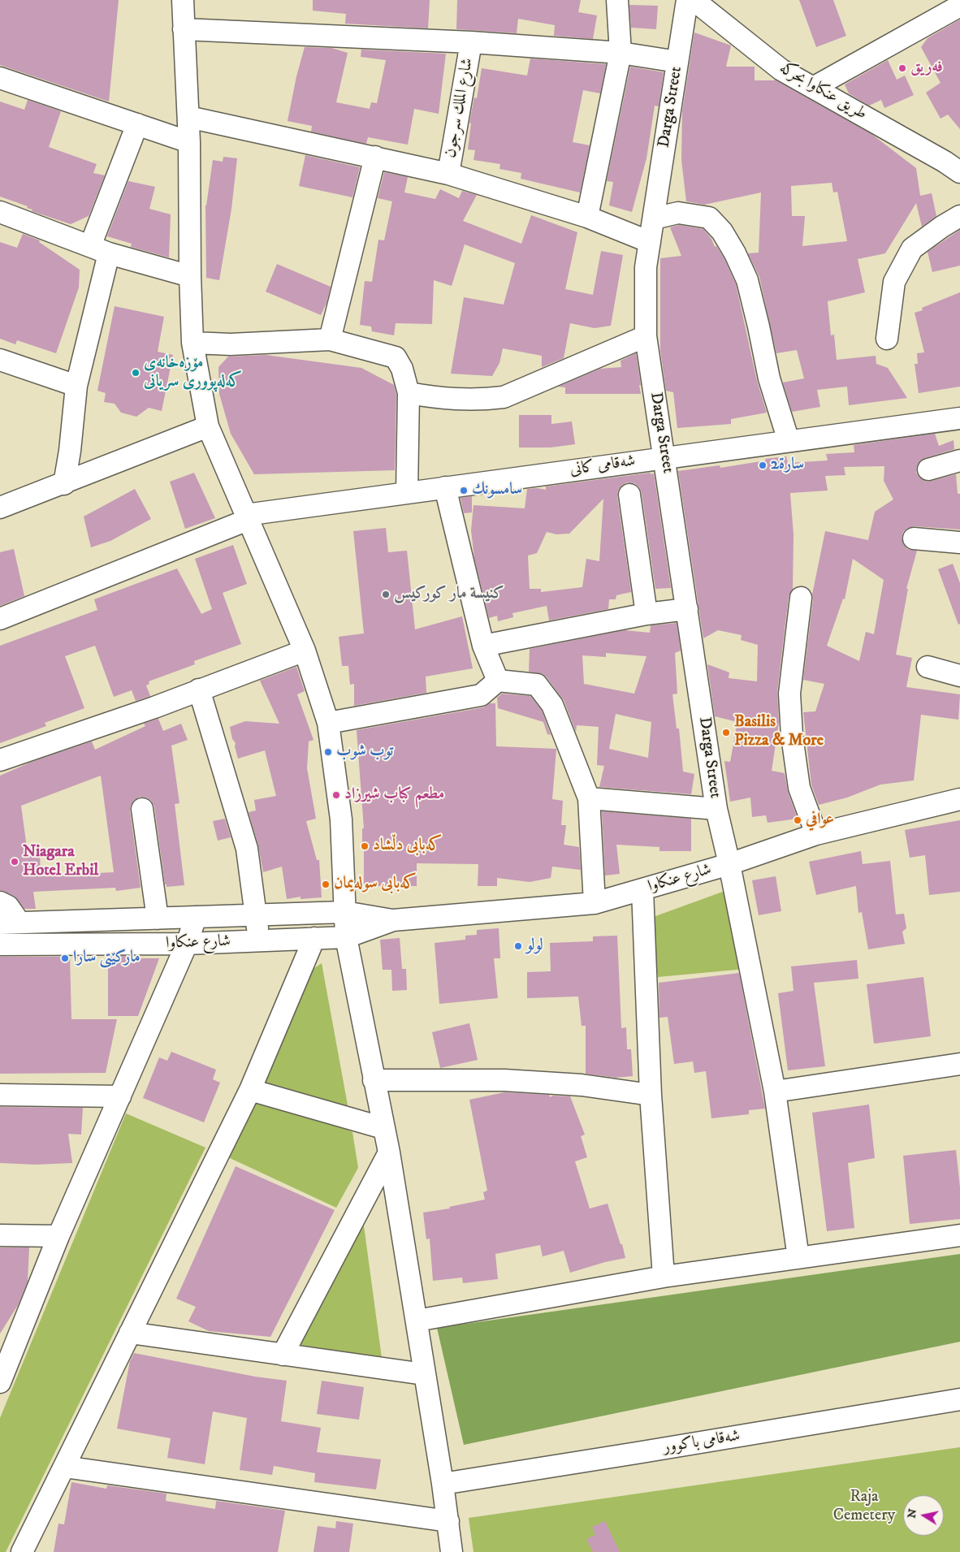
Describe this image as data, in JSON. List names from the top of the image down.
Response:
{
  "streets": {
    "street": [
      "طريق عنكاوا بحركه",
      "Darga Street",
      "شارع الملك سرجون",
      "شەقامی کانی",
      "شارع عنكاوا",
      "شەقامی باکوور"
    ]
  },
  "crossings": [
    ["Darga Street", "شەقامی کانی"],
    ["Darga Street", "شارع عنكاوا"]
  ],
  "parks": ["Raja Cemetery"],
  "places": [
    "فەریق",
    "مۆزەخانەی کەلەپووری سریانی",
    "سارة2",
    "سامسونك",
    "كنيسة مار كوركيس",
    "Basilis Pizza & More",
    "توب شوب",
    "مطعم كباب شيرزاد",
    "عوافي",
    "کەبابی دڵشاد",
    "Niagara Hotel Erbil",
    "کەبابی سولەیمان",
    "لولو",
    "مارکێتی سارا"
  ],
  "north": "left"
}
